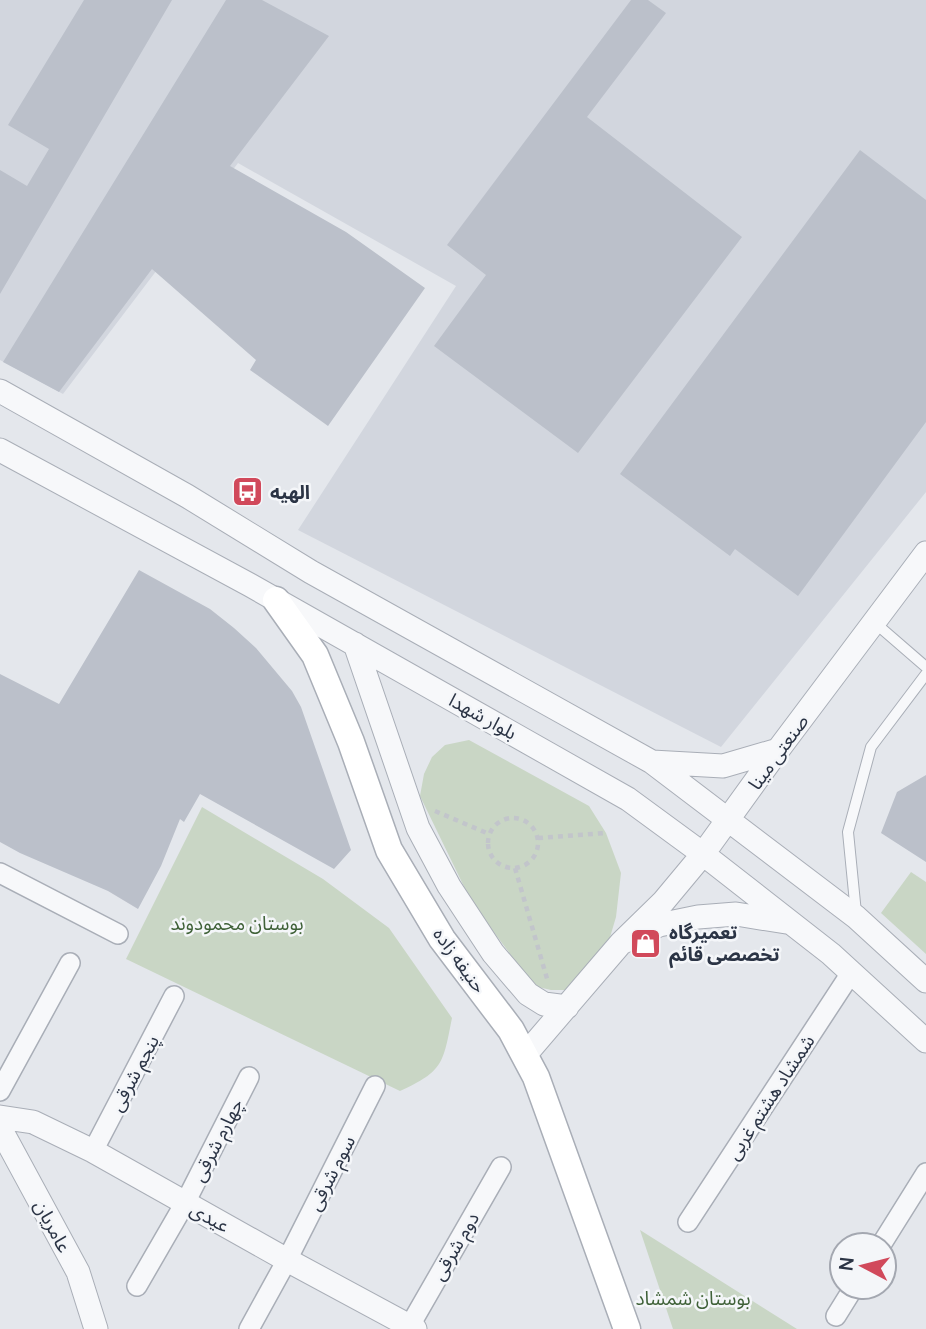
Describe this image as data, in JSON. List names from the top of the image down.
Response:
{
  "streets": {
    "main road": ["حنیفه زاده"],
    "street": [
      "بلوار شهدا",
      "صنعتی مینا",
      "پنجم شرقی",
      "شمشاد هشتم غربی",
      "چهارم شرقی",
      "سوم شرقی",
      "عیدی",
      "عامریان",
      "دوم شرقی"
    ]
  },
  "crossings": [
    ["بلوار شهدا", "صنعتی مینا"],
    ["بلوار شهدا", "حنیفه زاده"],
    ["بلوار شهدا", "شمشاد هشتم غربی"],
    ["صنعتی مینا", "حنیفه زاده"],
    ["پنجم شرقی", "عیدی"],
    ["چهارم شرقی", "عیدی"],
    ["سوم شرقی", "عیدی"],
    ["عیدی", "دوم شرقی"]
  ],
  "parks": ["بوستان محمودوند", "بوستان شمشاد"],
  "places": {
    "bus stop": ["الهیه"],
    "shop": ["تعمیرگاه تخصصی قائم"]
  },
  "north": "left"
}
